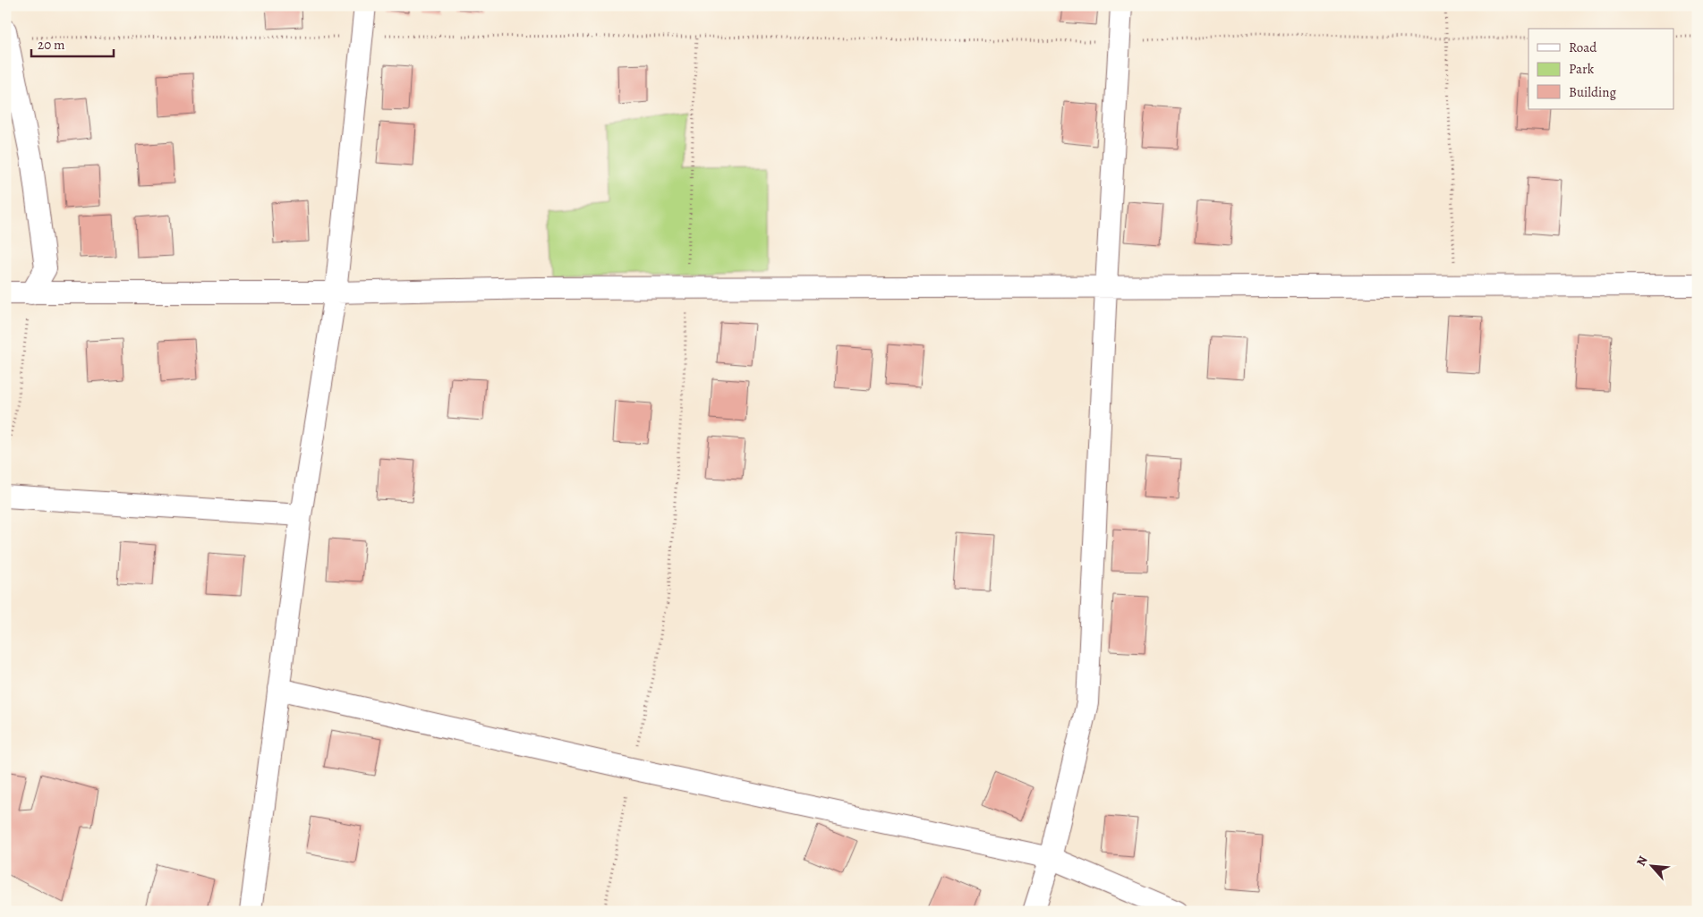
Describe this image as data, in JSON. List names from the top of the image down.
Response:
{
  "legend": ["Road", "Park", "Building"],
  "scale_bar": "20 m",
  "north": "top left"
}
